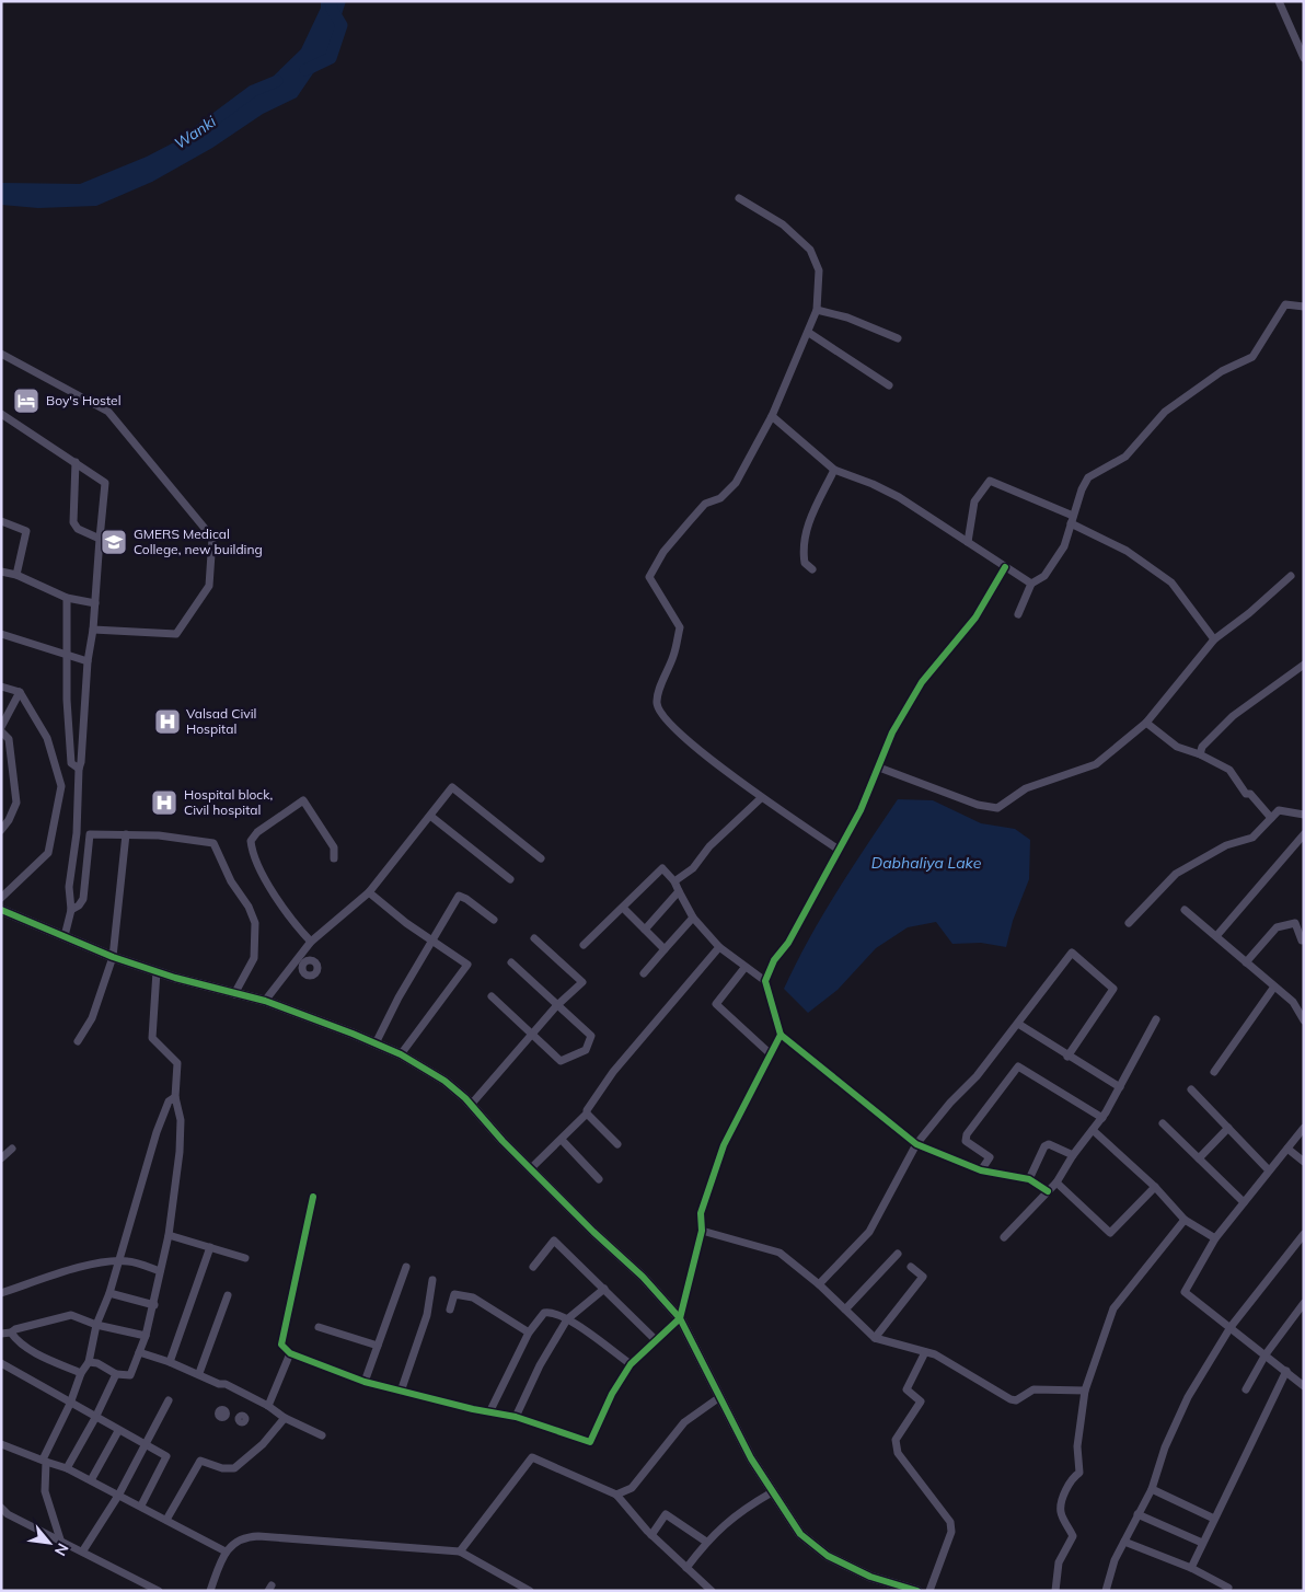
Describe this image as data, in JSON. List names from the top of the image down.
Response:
{
  "water": ["Wanki", "Dabhaliya Lake"],
  "places": {
    "hotel": ["Boy's Hostel"],
    "school or university": ["GMERS Medical College, new building"],
    "hospital": ["Valsad Civil Hospital", "Hospital block, Civil hospital"]
  },
  "north": "bottom right"
}
